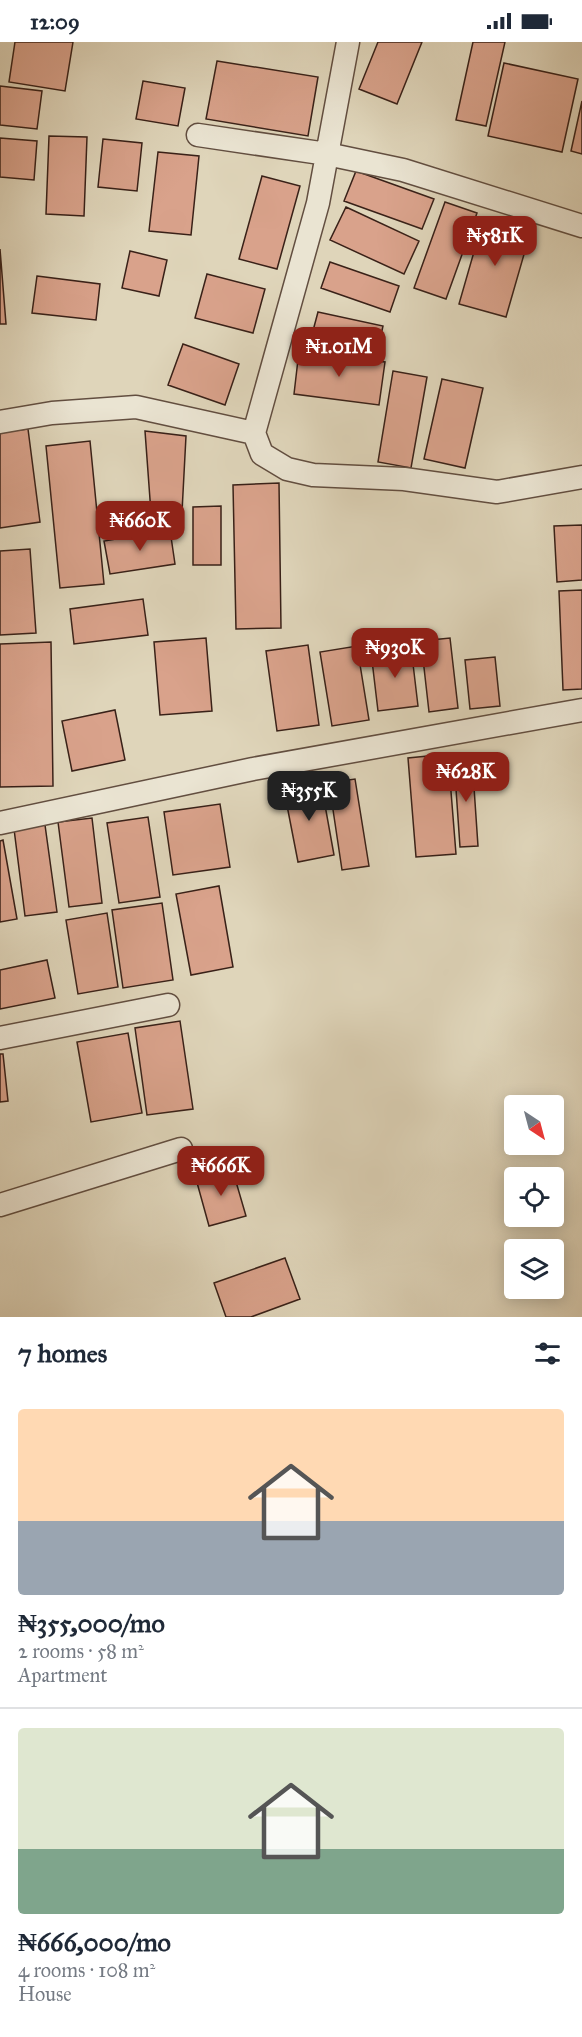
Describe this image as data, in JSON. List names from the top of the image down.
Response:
{
  "north": "bottom right",
  "page": {
    "status": "12:09",
    "price": [
      "₦581K",
      "₦1.01M",
      "₦660K",
      "₦930K",
      "₦628K",
      "₦355K",
      "₦666K"
    ],
    "heading": "7 homes",
    "list": [
      {
        "name": "₦355,000/mo",
        "note": "2 rooms · 58 m² · Apartment"
      },
      {
        "name": "₦666,000/mo",
        "note": "4 rooms · 108 m² · House"
      }
    ]
  }
}
